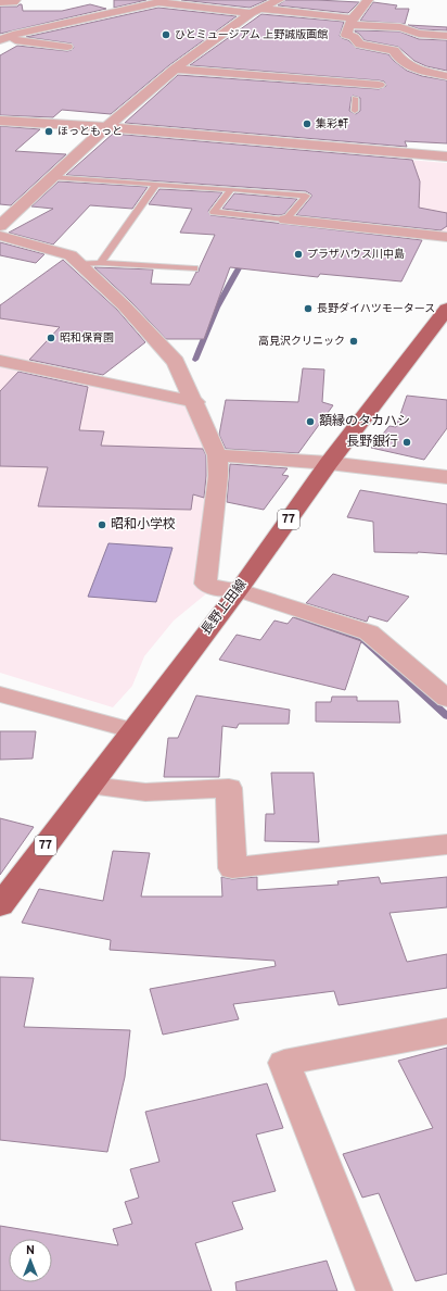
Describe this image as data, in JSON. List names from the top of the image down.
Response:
{
  "streets": {
    "main road": ["77", "長野上田線"]
  },
  "places": [
    "ひとミュージアム 上野誠版画館",
    "集彩軒",
    "ほっともっと",
    "プラザハウス川中島",
    "長野ダイハツモータース",
    "昭和保育園",
    "高見沢クリニック",
    "額縁のタカハシ",
    "長野銀行",
    "昭和小学校"
  ],
  "north": "top"
}
